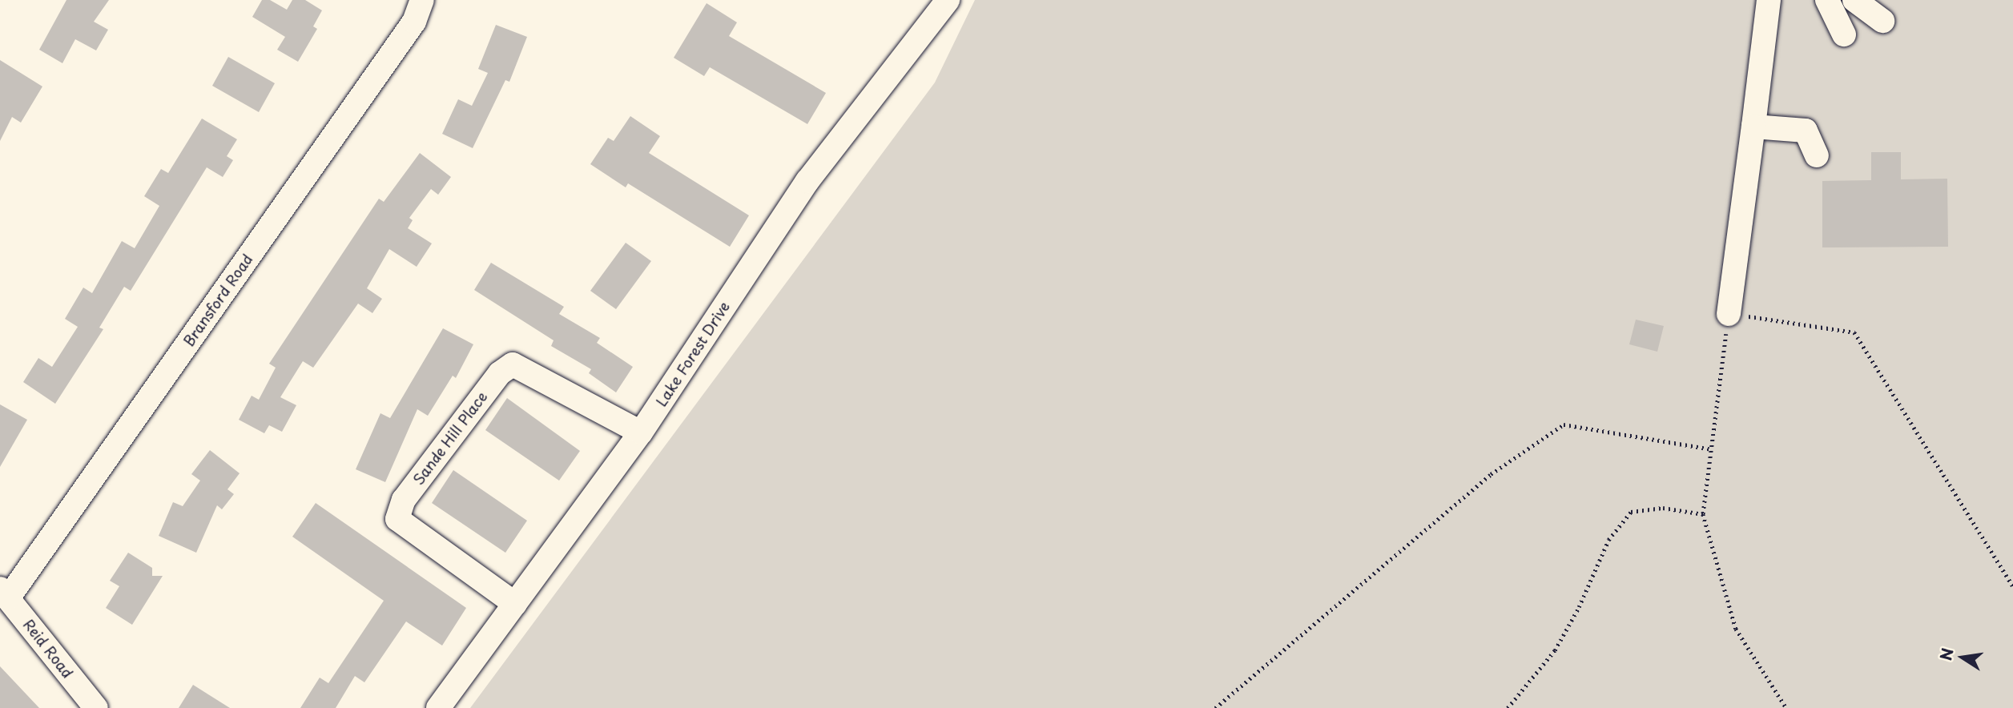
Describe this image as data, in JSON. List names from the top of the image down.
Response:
{
  "streets": {
    "street": [
      "Bransford Road",
      "Lake Forest Drive",
      "Sande Hill Place",
      "Reid Road"
    ]
  },
  "crossings": [
    ["Bransford Road", "Reid Road"],
    ["Lake Forest Drive", "Sande Hill Place"]
  ],
  "north": "left"
}
